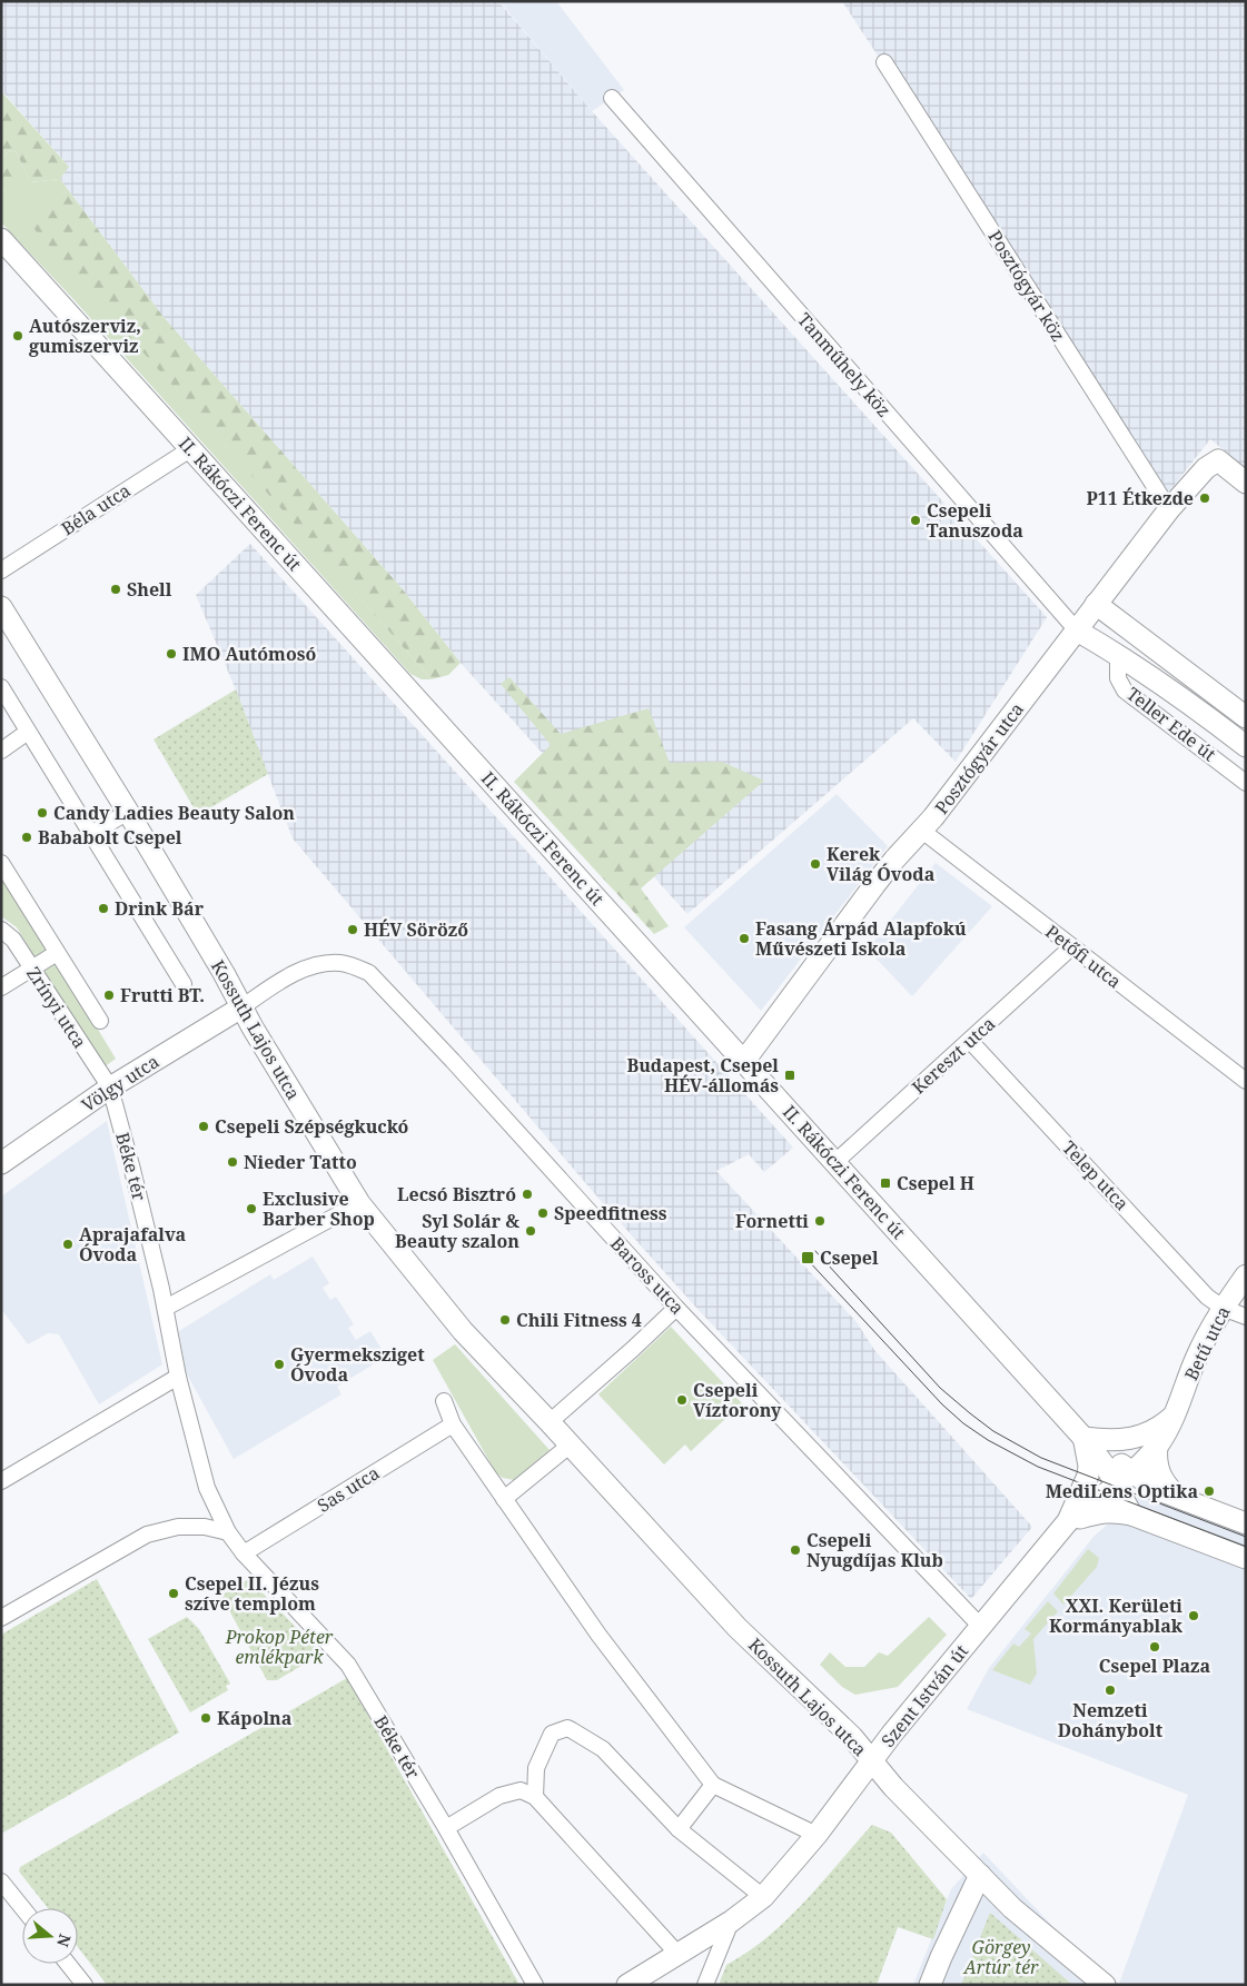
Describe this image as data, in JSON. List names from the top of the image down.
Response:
{
  "streets": {
    "street": [
      "Posztógyár köz",
      "Tanműhely köz",
      "II. Rákóczi Ferenc út",
      "Béla utca",
      "Teller Ede út",
      "Posztógyár utca",
      "Petőfi utca",
      "Zrínyi utca",
      "Kossuth Lajos utca",
      "Kereszt utca",
      "Völgy utca",
      "Béke tér",
      "Telep utca",
      "Baross utca",
      "Betű utca",
      "Sas utca",
      "Szent István út"
    ]
  },
  "crossings": [
    ["Posztógyár köz", "Posztógyár utca"],
    ["Tanműhely köz", "Teller Ede út"],
    ["Tanműhely köz", "Posztógyár utca"],
    ["II. Rákóczi Ferenc út", "Béla utca"],
    ["II. Rákóczi Ferenc út", "Posztógyár utca"],
    ["II. Rákóczi Ferenc út", "Kereszt utca"],
    ["II. Rákóczi Ferenc út", "Betű utca"],
    ["II. Rákóczi Ferenc út", "Szent István út"],
    ["Teller Ede út", "Posztógyár utca"],
    ["Posztógyár utca", "Petőfi utca"],
    ["Petőfi utca", "Kereszt utca"],
    ["Zrínyi utca", "Völgy utca"],
    ["Zrínyi utca", "Béke tér"],
    ["Kossuth Lajos utca", "Völgy utca"],
    ["Kossuth Lajos utca", "Baross utca"],
    ["Kossuth Lajos utca", "Szent István út"],
    ["Kereszt utca", "Telep utca"],
    ["Völgy utca", "Béke tér"],
    ["Völgy utca", "Baross utca"],
    ["Béke tér", "Sas utca"],
    ["Telep utca", "Betű utca"],
    ["Baross utca", "Szent István út"],
    ["Betű utca", "Szent István út"]
  ],
  "parks": ["Prokop Péter emlékpark", "Görgey Artúr tér"],
  "places": {
    "other": [
      "Autószerviz, gumiszerviz",
      "P11 Étkezde",
      "Csepeli Tanuszoda",
      "Shell",
      "IMO Autómosó",
      "Candy Ladies Beauty Salon",
      "Bababolt Csepel",
      "Kerek Világ Óvoda",
      "Drink Bár",
      "HÉV Söröző",
      "Fasang Árpád Alapfokú Művészeti Iskola",
      "Frutti BT.",
      "Csepeli Szépségkuckó",
      "Nieder Tatto",
      "Lecsó Bisztró",
      "Exclusive Barber Shop",
      "Speedfitness",
      "Fornetti",
      "Syl Solár & Beauty szalon",
      "Aprajafalva Óvoda",
      "Chili Fitness 4",
      "Gyermeksziget Óvoda",
      "Csepeli Víztorony",
      "MediLens Optika",
      "Csepeli Nyugdíjas Klub",
      "Csepel II. Jézus szíve templom",
      "XXI. Kerületi Kormányablak",
      "Csepel Plaza",
      "Nemzeti Dohánybolt",
      "Kápolna"
    ],
    "transit": ["Budapest, Csepel HÉV-állomás", "Csepel H", "Csepel"]
  },
  "north": "right"
}
